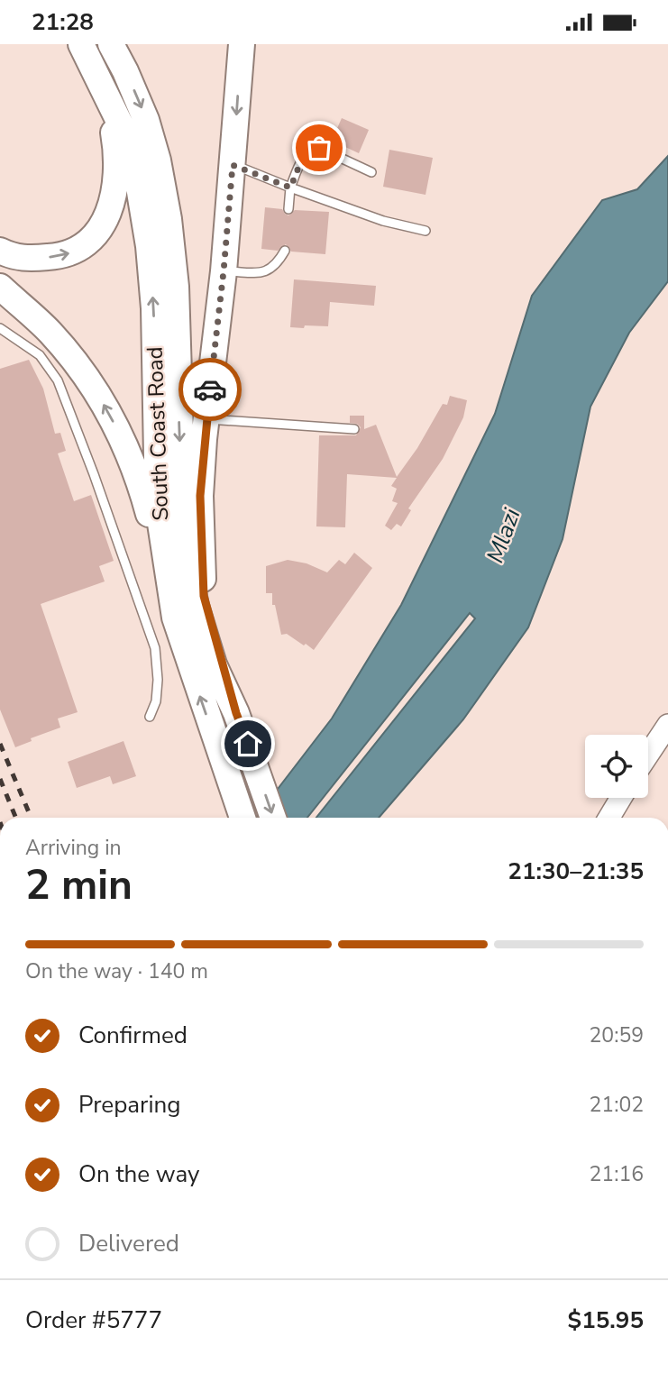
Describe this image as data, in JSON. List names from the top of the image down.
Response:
{
  "streets": {
    "main road": ["South Coast Road"]
  },
  "water": ["Mlazi"],
  "page": {
    "status": "21:28",
    "heading": ["2 min", "Arriving in", "21:30–21:35"],
    "panel": ["Order #5777", "$15.95"],
    "bar": "On the way · 140 m",
    "list": [
      ["Confirmed", "20:59"],
      ["Preparing", "21:02"],
      ["On the way", "21:16"],
      "Delivered"
    ]
  }
}
